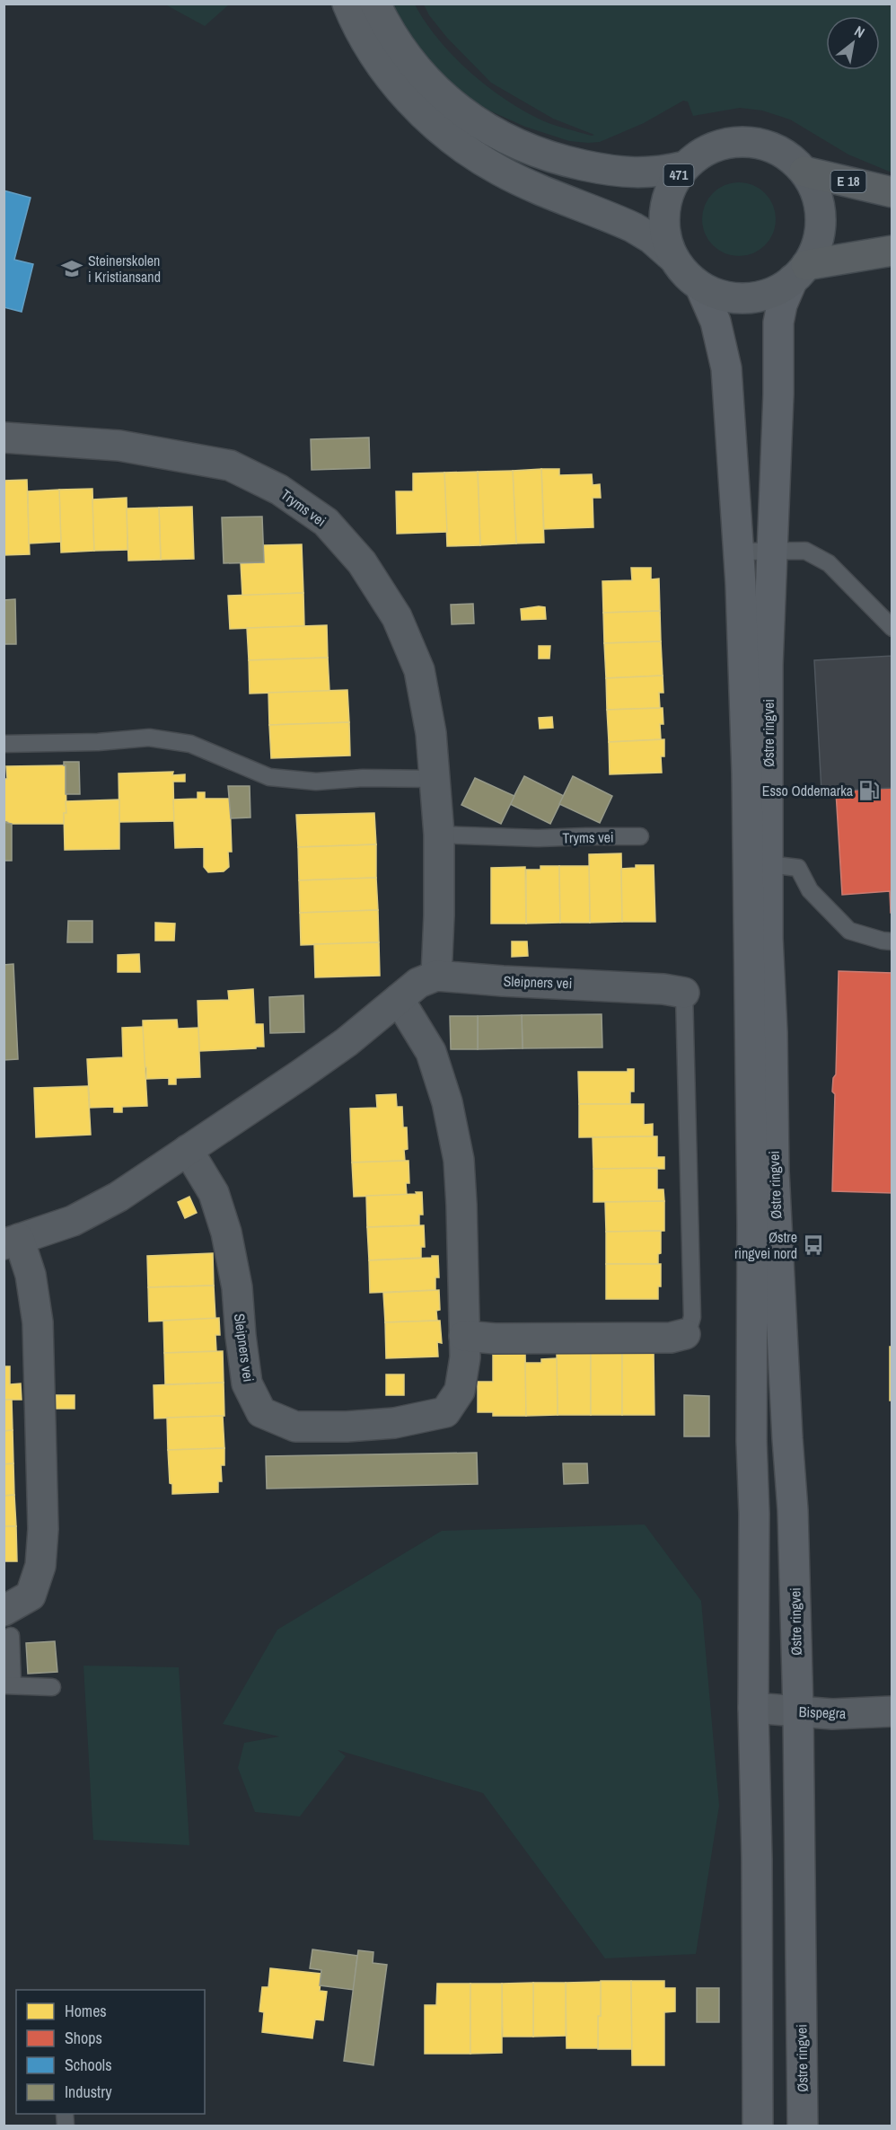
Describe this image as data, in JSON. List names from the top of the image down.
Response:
{
  "streets": {
    "highway": ["E 18"],
    "main road": ["471", "Østre ringvei"],
    "street": ["Tryms vei", "Sleipners vei", "Bispegra"]
  },
  "crossings": [
    ["471", "E 18"],
    ["471", "Østre ringvei"],
    ["E 18", "Østre ringvei"],
    ["Tryms vei", "Sleipners vei"],
    ["Østre ringvei", "Bispegra"]
  ],
  "places": {
    "school or university": ["Steinerskolen i Kristiansand"],
    "fuel station": ["Esso Oddemarka"],
    "bus stop": ["Østre ringvei nord"]
  },
  "legend": [
    "Homes",
    "Shops",
    "Schools",
    "Industry"
  ],
  "north": "top right"
}
